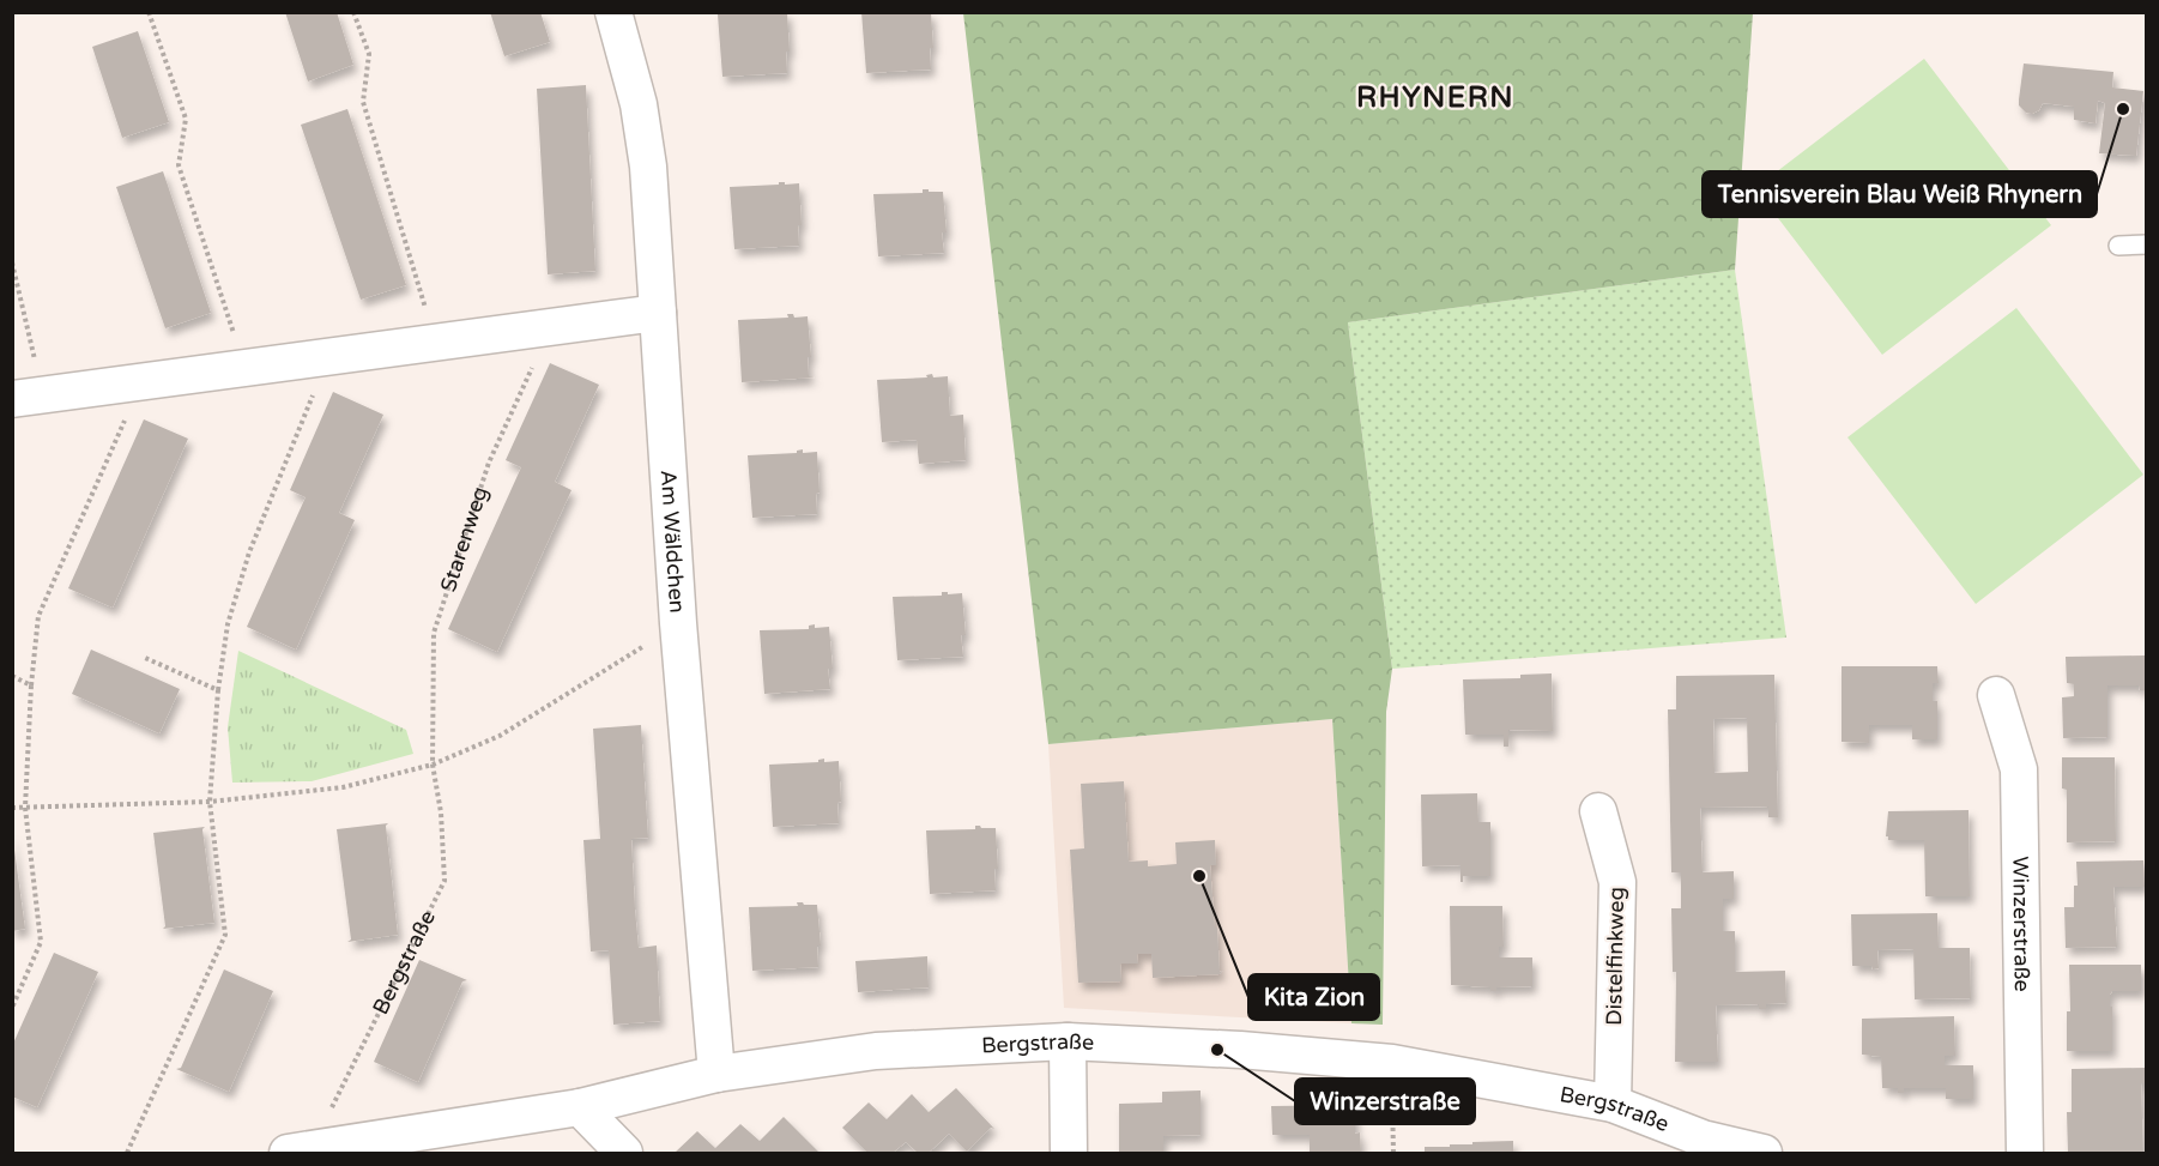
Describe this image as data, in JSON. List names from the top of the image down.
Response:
{
  "streets": {
    "street": [
      "Am Wäldchen",
      "Winzerstraße",
      "Distelfinkweg",
      "Bergstraße"
    ],
    "path": ["Starenweg"]
  },
  "crossings": [
    ["Starenweg", "Bergstraße"],
    ["Am Wäldchen", "Bergstraße"],
    ["Distelfinkweg", "Bergstraße"]
  ],
  "districts": ["RHYNERN"],
  "places": ["Tennisverein Blau Weiß Rhynern", "Kita Zion", "Winzerstraße"]
}
